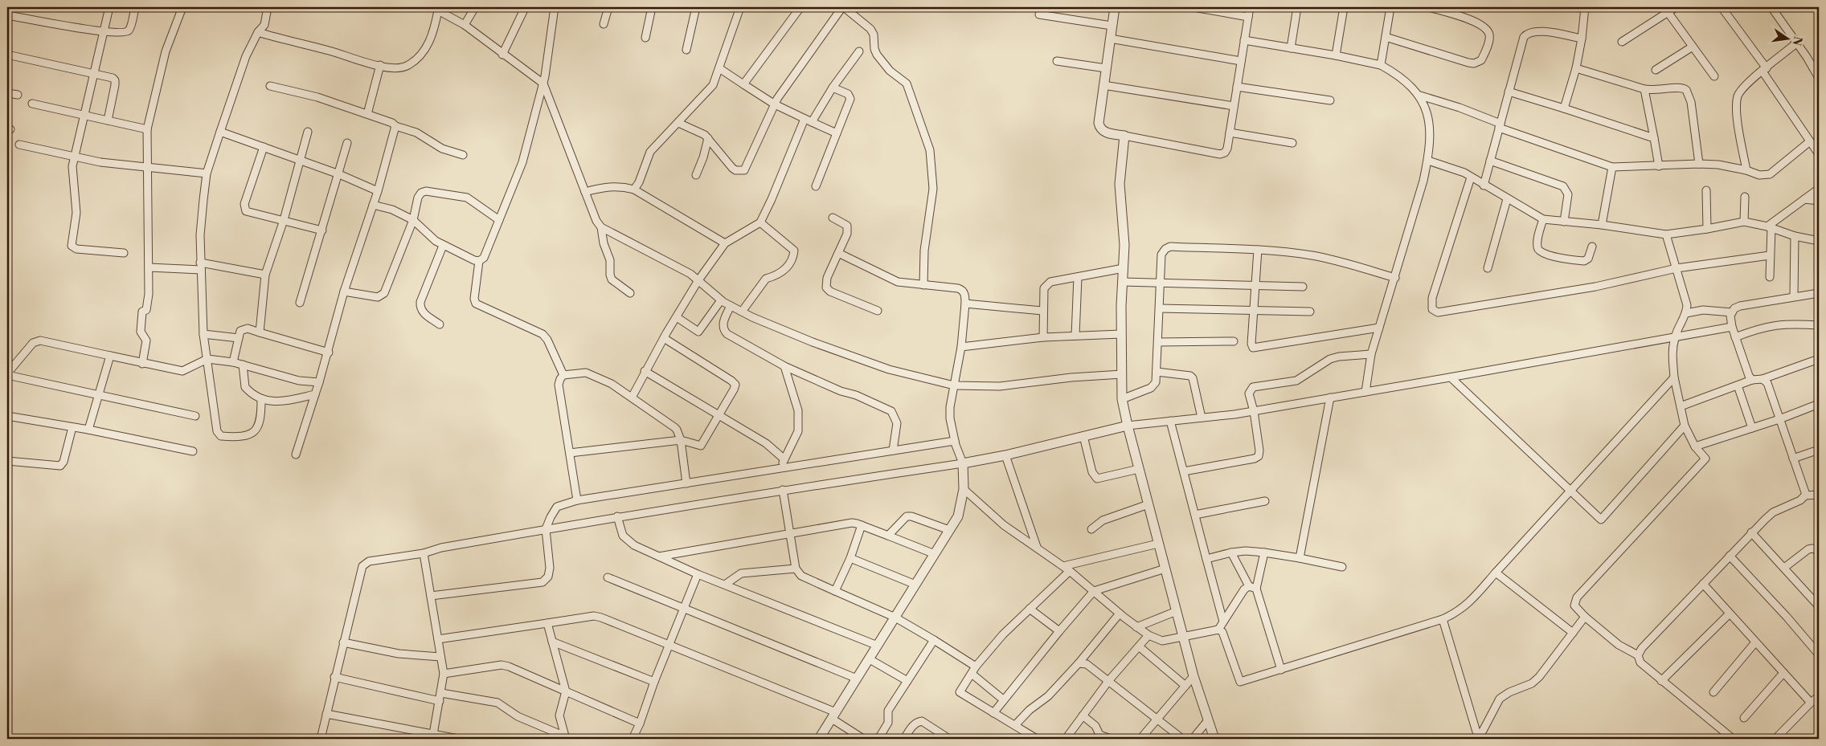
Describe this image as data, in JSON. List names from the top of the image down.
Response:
{
  "north": "right"
}
